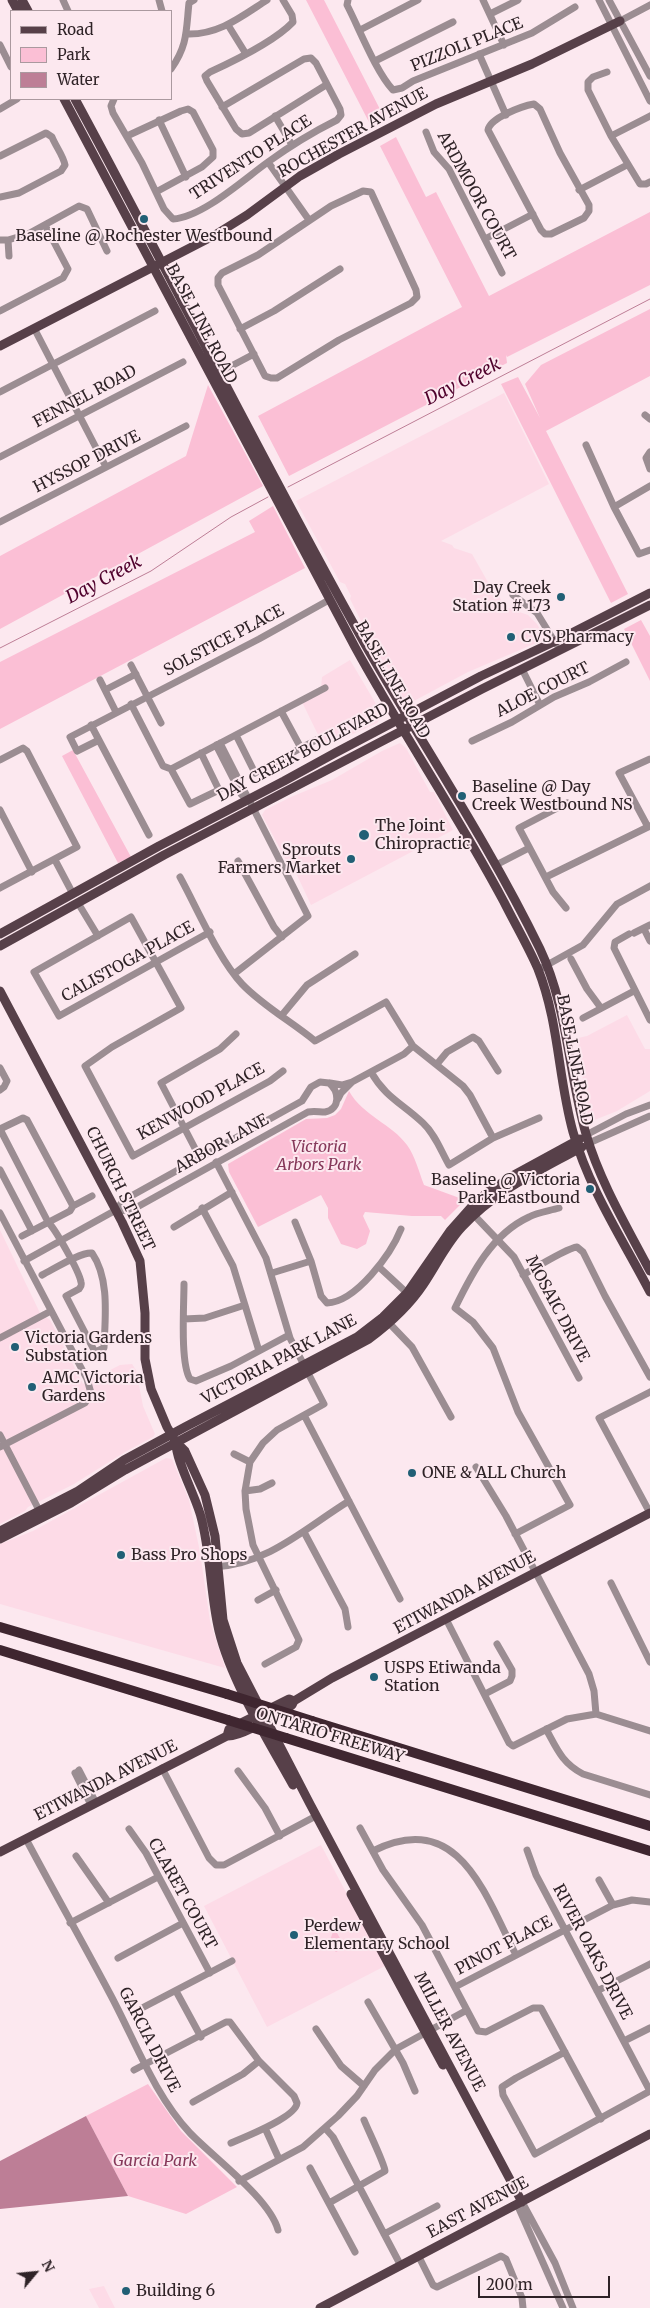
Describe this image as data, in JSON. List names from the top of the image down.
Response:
{
  "streets": {
    "highway": ["ONTARIO FREEWAY"],
    "main road": [
      "ROCHESTER AVENUE",
      "BASE LINE ROAD",
      "DAY CREEK BOULEVARD",
      "CHURCH STREET",
      "VICTORIA PARK LANE",
      "ETIWANDA AVENUE",
      "MILLER AVENUE",
      "EAST AVENUE"
    ],
    "street": [
      "PIZZOLI PLACE",
      "TRIVENTO PLACE",
      "ARDMOOR COURT",
      "FENNEL ROAD",
      "HYSSOP DRIVE",
      "SOLSTICE PLACE",
      "ALOE COURT",
      "CALISTOGA PLACE",
      "KENWOOD PLACE",
      "ARBOR LANE",
      "MOSAIC DRIVE",
      "CLARET COURT",
      "PINOT PLACE",
      "RIVER OAKS DRIVE",
      "GARCIA DRIVE"
    ]
  },
  "crossings": [
    ["ROCHESTER AVENUE", "BASE LINE ROAD"],
    ["BASE LINE ROAD", "SOLSTICE PLACE"],
    ["BASE LINE ROAD", "DAY CREEK BOULEVARD"],
    ["BASE LINE ROAD", "VICTORIA PARK LANE"],
    ["CALISTOGA PLACE", "KENWOOD PLACE"],
    ["ARBOR LANE", "CHURCH STREET"],
    ["CHURCH STREET", "VICTORIA PARK LANE"],
    ["CHURCH STREET", "ETIWANDA AVENUE"],
    ["CHURCH STREET", "MILLER AVENUE"],
    ["MOSAIC DRIVE", "VICTORIA PARK LANE"],
    ["ETIWANDA AVENUE", "MILLER AVENUE"],
    ["ETIWANDA AVENUE", "GARCIA DRIVE"],
    ["PINOT PLACE", "RIVER OAKS DRIVE"],
    ["MILLER AVENUE", "EAST AVENUE"]
  ],
  "water": ["Day Creek"],
  "parks": ["Victoria Arbors Park", "Garcia Park"],
  "places": [
    "Baseline @ Rochester Westbound",
    "Day Creek Station # 173",
    "CVS Pharmacy",
    "Baseline @ Day Creek Westbound NS",
    "The Joint Chiropractic",
    "Sprouts Farmers Market",
    "Baseline @ Victoria Park Eastbound",
    "Victoria Gardens Substation",
    "AMC Victoria Gardens",
    "ONE & ALL Church",
    "Bass Pro Shops",
    "USPS Etiwanda Station",
    "Perdew Elementary School",
    "Building 6"
  ],
  "legend": ["Road", "Park", "Water"],
  "scale_bar": "200 m",
  "north": "top right"
}
